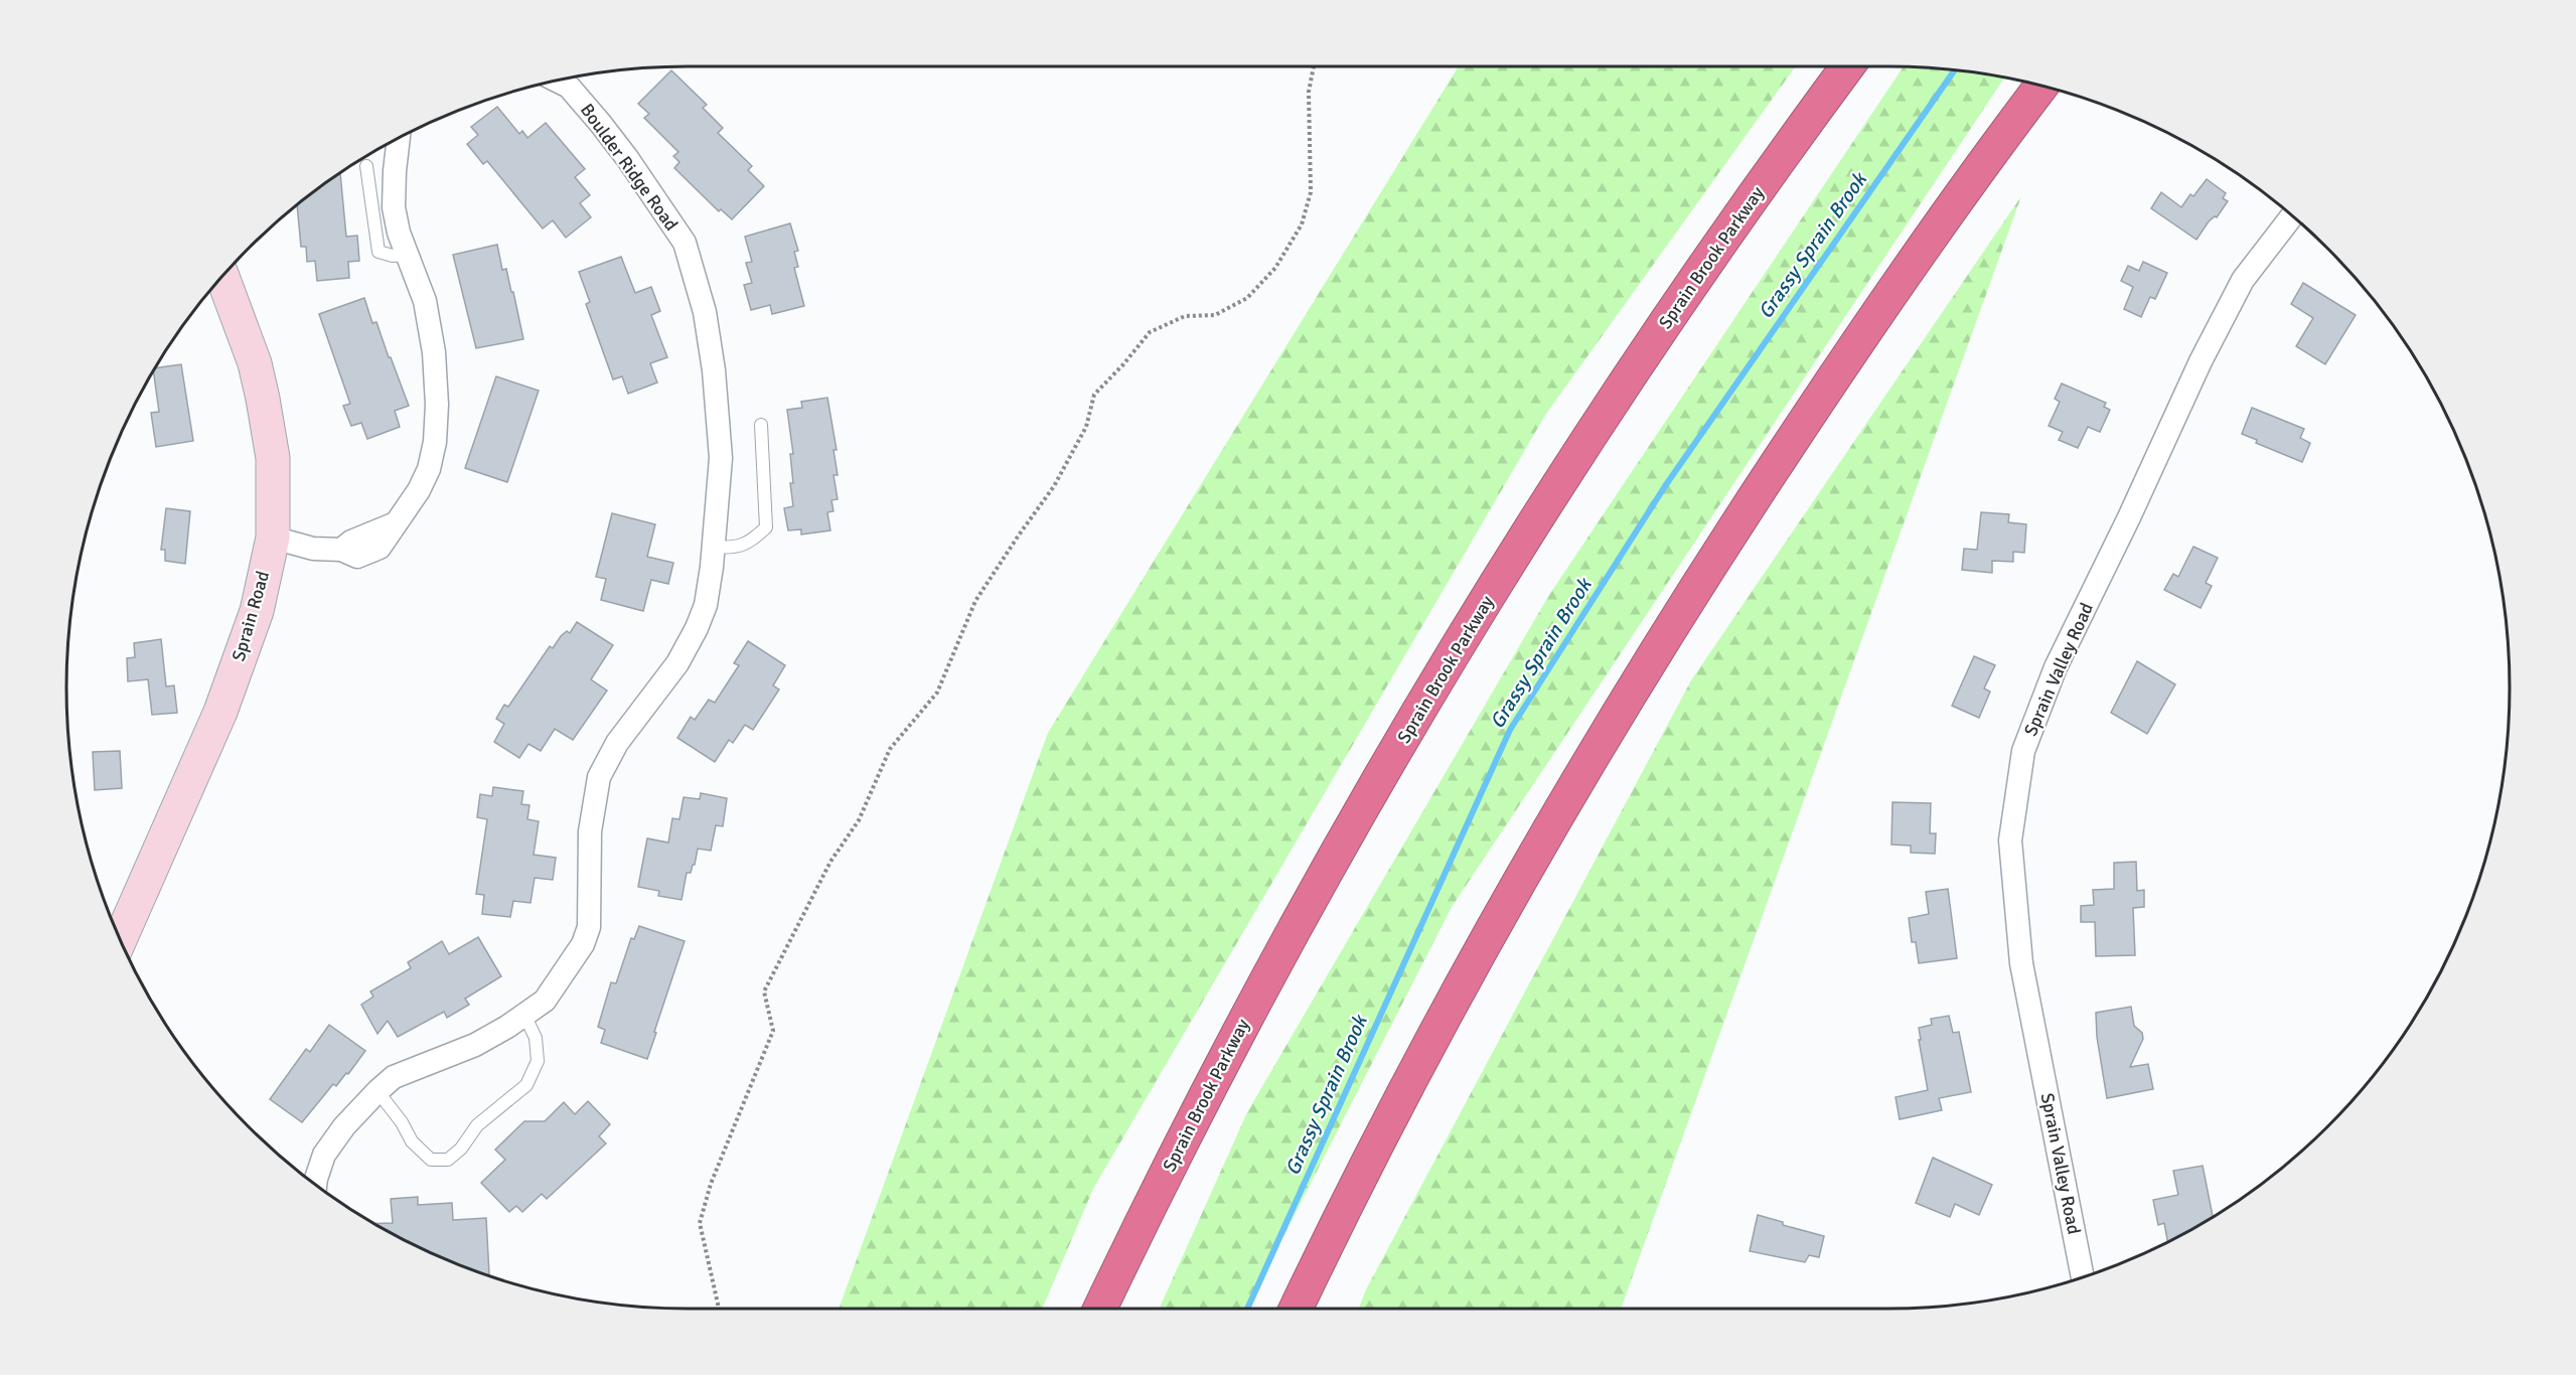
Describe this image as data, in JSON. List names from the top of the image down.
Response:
{
  "streets": {
    "highway": ["Sprain Brook Parkway"],
    "street": ["Boulder Ridge Road", "Sprain Road", "Sprain Valley Road"]
  },
  "water": ["Grassy Sprain Brook"]
}
